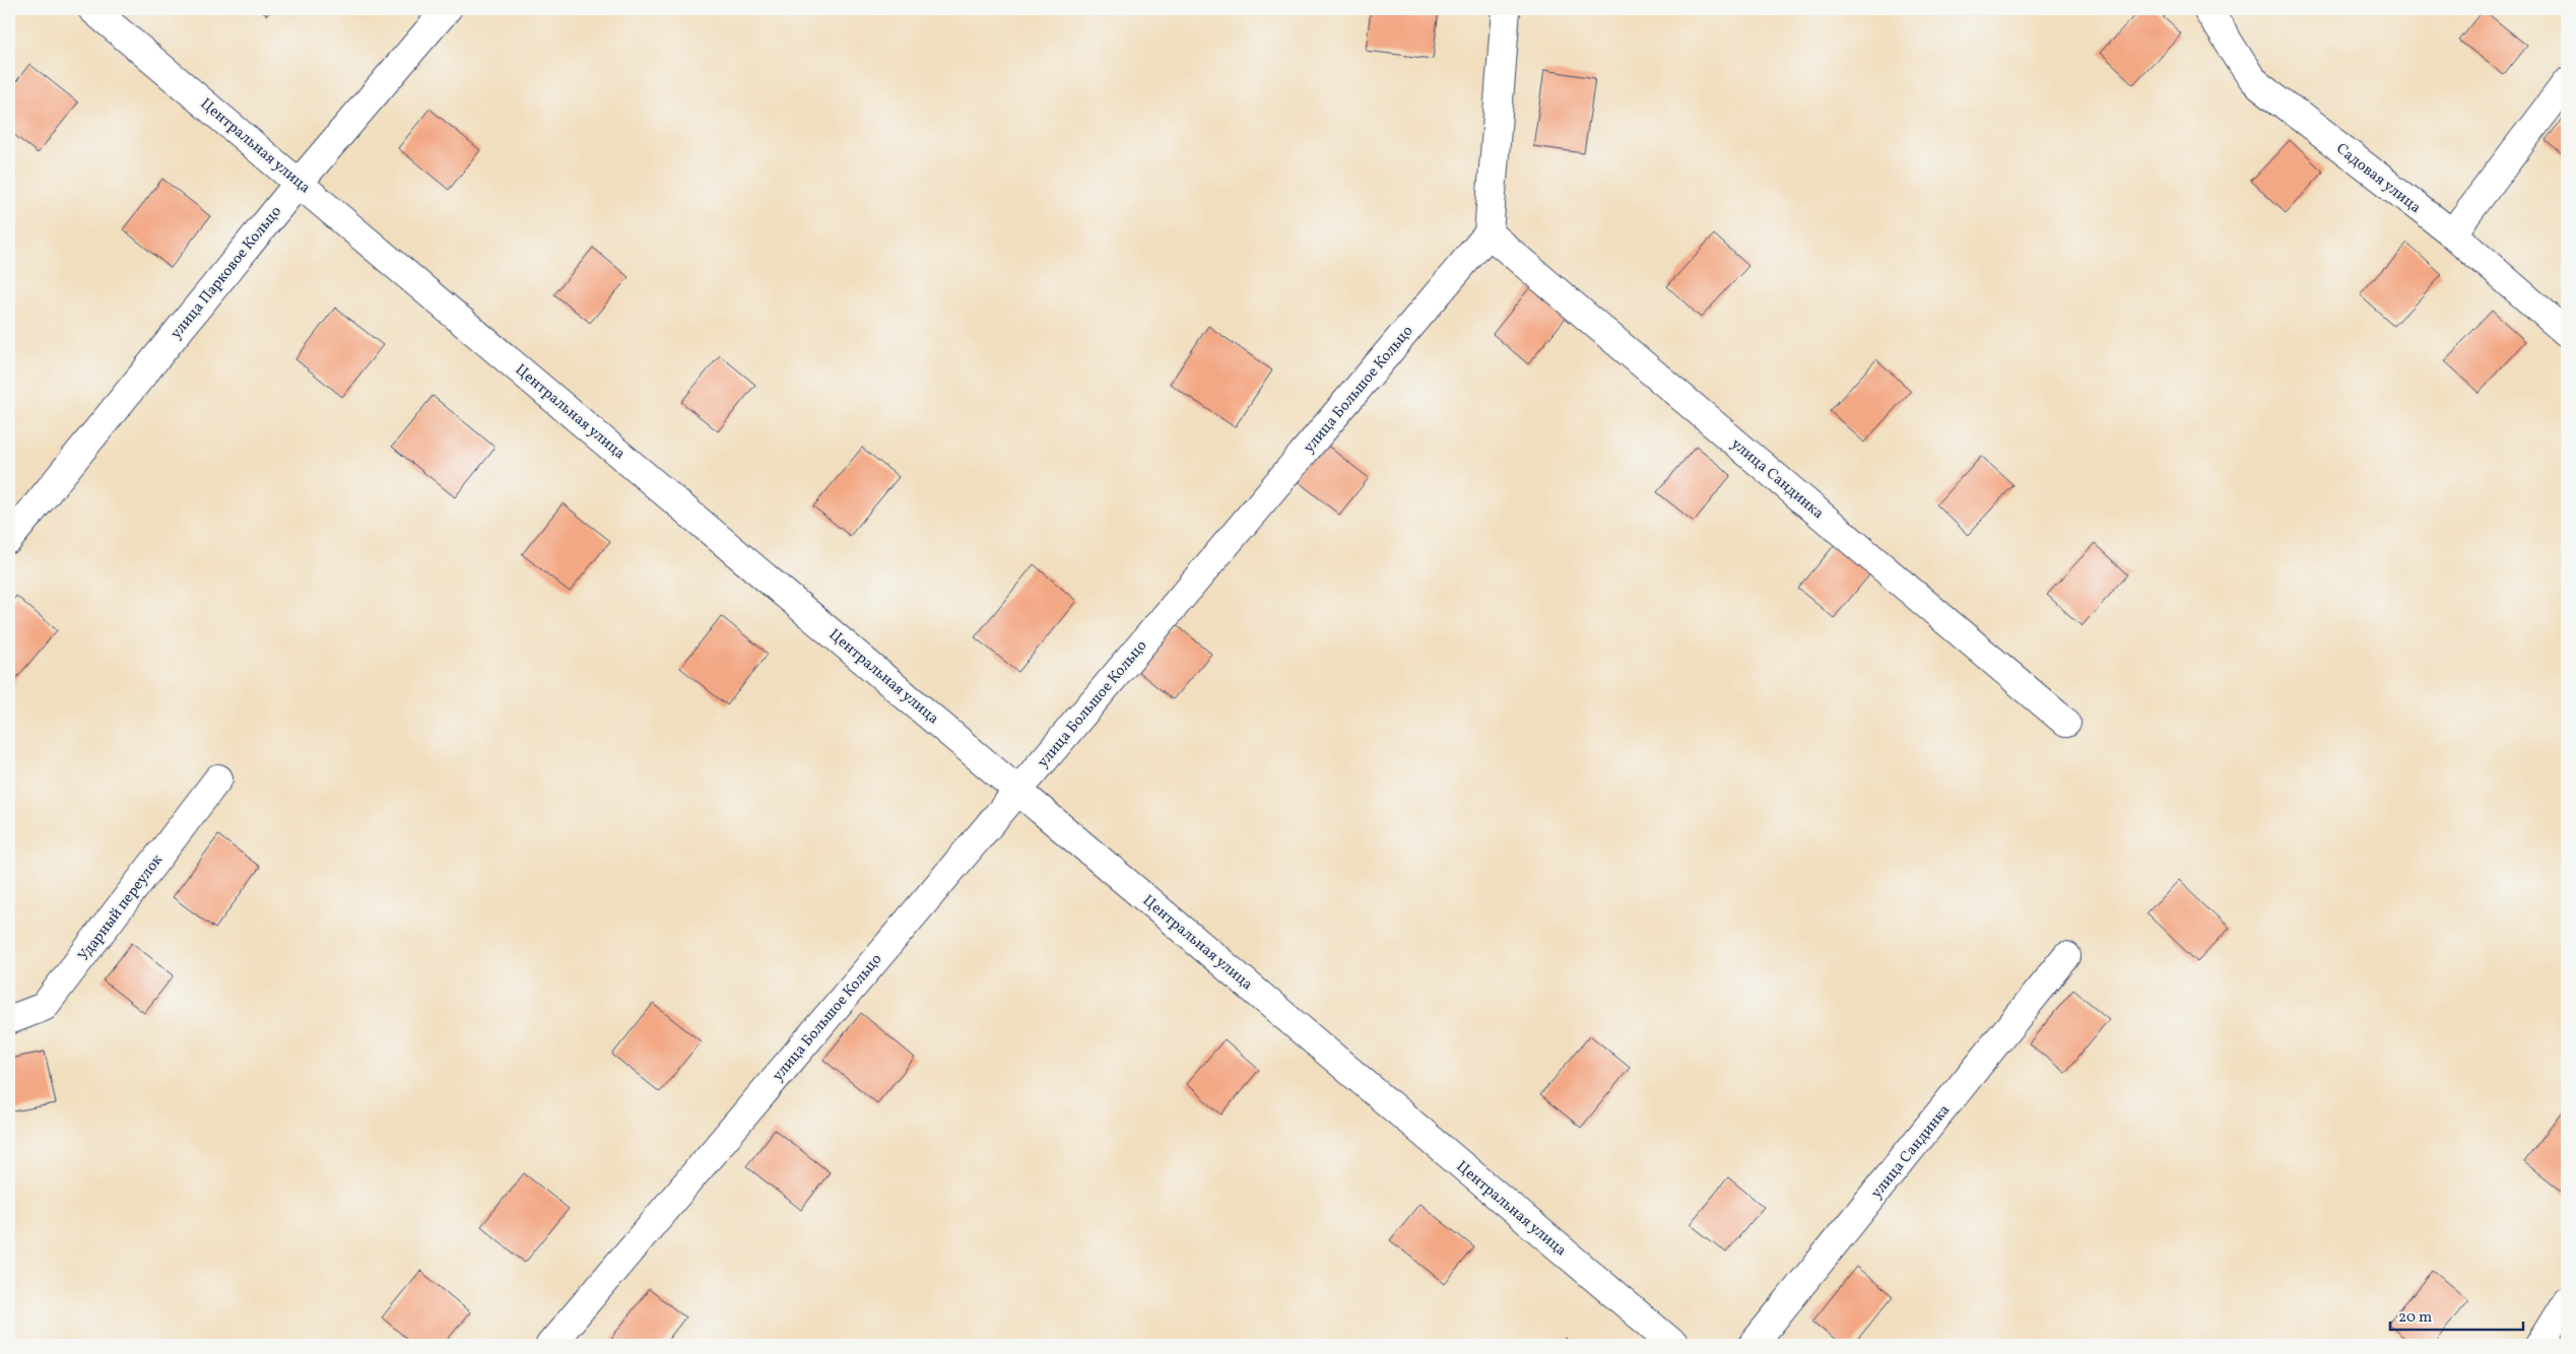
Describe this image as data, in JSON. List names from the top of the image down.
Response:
{
  "streets": {
    "street": [
      "Центральная улица",
      "Садовая улица",
      "улица Парковое Кольцо",
      "улица Большое Кольцо",
      "улица Сандинка",
      "Ударный переулок"
    ]
  },
  "crossings": [
    ["Центральная улица", "улица Парковое Кольцо"],
    ["Центральная улица", "улица Большое Кольцо"],
    ["улица Большое Кольцо", "улица Сандинка"]
  ],
  "scale_bar": "20 m"
}
